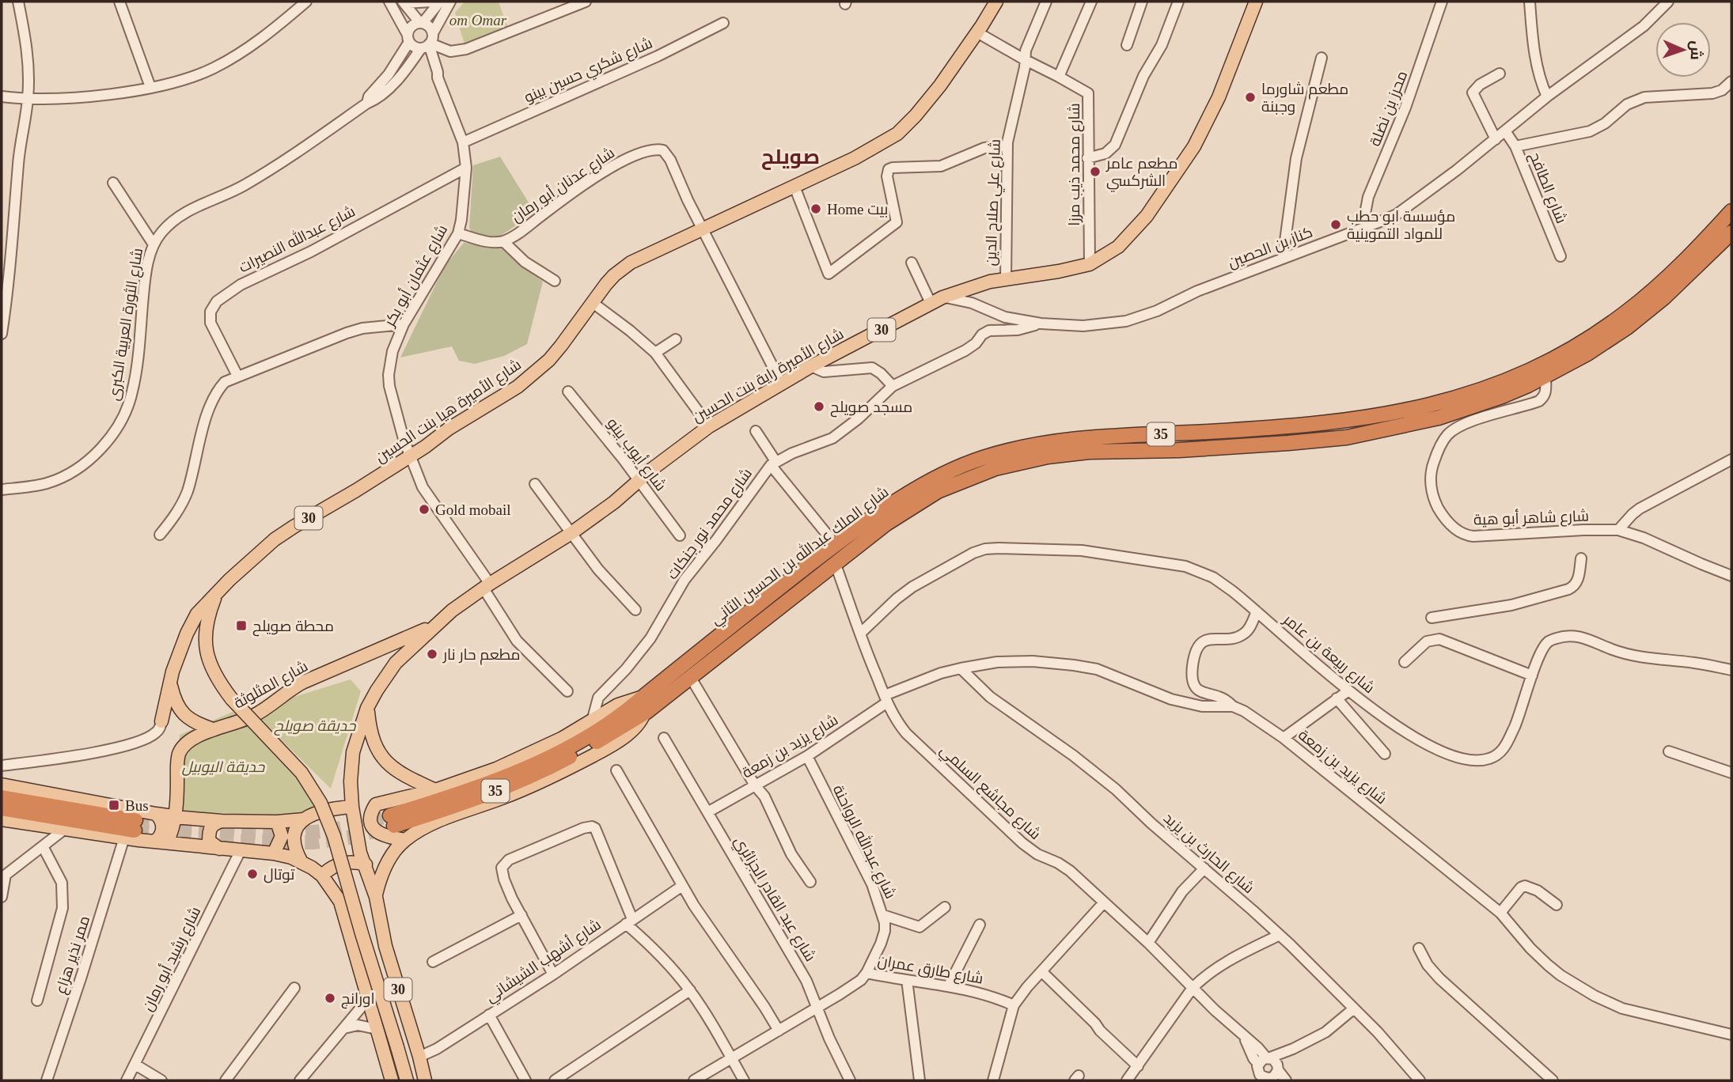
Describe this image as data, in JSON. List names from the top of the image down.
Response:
{
  "streets": {
    "highway": ["35", "شارع الملك عبدالله بن الحسين الثاني"],
    "main road": [
      "30",
      "شارع الأميرة راية بنت الحسين",
      "شارع الأميرة هيا بنت الحسين",
      "شارع المثلوثة"
    ],
    "street": [
      "شارع شكري حسين بينو",
      "محرز بن نضلة",
      "شارع محمد ذيب مرزا",
      "شارع عدنان أبو رمان",
      "شارع الطافح",
      "شارع علي صلاح الدين",
      "شارع عبدالله النصيرات",
      "كناز بن الحصين",
      "شارع عثمان أبو بكر",
      "شارع الثورة العربية الكبرى",
      "شارع أيوب بينو",
      "شارع شاهر أبو هية",
      "شارع محمد نور جنكات",
      "شارع ربيعة بن عامر",
      "شارع يزيد بن زمعة",
      "شارع مجاشع السلمي",
      "شارع عبدالله الرواحنة",
      "شارع الحارث بن يزيد",
      "شارع عبد القادر الجزائري",
      "ممر نذير هزاع",
      "شارع رشيد أبو رمان",
      "شارع أشهب الشيشاني",
      "شارع طارق عمران"
    ]
  },
  "crossings": [
    ["شارع شكري حسين بينو", "شارع عثمان أبو بكر"],
    ["محرز بن نضلة", "كناز بن الحصين"],
    ["شارع محمد ذيب مرزا", "شارع علي صلاح الدين"],
    ["شارع محمد ذيب مرزا", "شارع الأميرة راية بنت الحسين"],
    ["شارع محمد ذيب مرزا", "شارع الأميرة هيا بنت الحسين"],
    ["شارع عدنان أبو رمان", "شارع عثمان أبو بكر"],
    ["شارع عدنان أبو رمان", "شارع الأميرة راية بنت الحسين"],
    ["شارع عدنان أبو رمان", "شارع الأميرة هيا بنت الحسين"],
    ["شارع الطافح", "كناز بن الحصين"],
    ["شارع علي صلاح الدين", "شارع الأميرة راية بنت الحسين"],
    ["شارع عبدالله النصيرات", "شارع عثمان أبو بكر"],
    ["كناز بن الحصين", "شارع الأميرة راية بنت الحسين"],
    ["شارع عثمان أبو بكر", "شارع الثورة العربية الكبرى"],
    ["شارع عثمان أبو بكر", "شارع الأميرة راية بنت الحسين"],
    ["شارع عثمان أبو بكر", "شارع الأميرة هيا بنت الحسين"],
    ["30", "شارع الأميرة راية بنت الحسين"],
    ["30", "شارع أشهب الشيشاني"],
    ["شارع الأميرة راية بنت الحسين", "شارع أيوب بينو"],
    ["شارع الأميرة راية بنت الحسين", "شارع المثلوثة"],
    ["شارع شاهر أبو هية", "شارع الملك عبدالله بن الحسين الثاني"],
    ["شارع الملك عبدالله بن الحسين الثاني", "شارع مجاشع السلمي"],
    ["شارع ربيعة بن عامر", "شارع مجاشع السلمي"],
    ["شارع يزيد بن زمعة", "شارع مجاشع السلمي"],
    ["شارع يزيد بن زمعة", "شارع عبدالله الرواحنة"],
    ["شارع يزيد بن زمعة", "شارع الحارث بن يزيد"],
    ["شارع يزيد بن زمعة", "شارع عبد القادر الجزائري"],
    ["شارع عبدالله الرواحنة", "شارع طارق عمران"],
    ["شارع عبد القادر الجزائري", "شارع طارق عمران"]
  ],
  "districts": ["صويلح"],
  "parks": ["om Omar", "حديقة صويلح", "حديقة اليوبيل"],
  "places": {
    "other": [
      "مطعم شاورما وجبنة",
      "مطعم عامر الشركسي",
      "Home بيت",
      "مؤسسة ابو حطب للمواد التموينية",
      "مسجد صويلح",
      "Gold mobail",
      "مطعم حار نار",
      "توتال",
      "اورانج"
    ],
    "transit": ["محطة صويلح", "Bus"]
  },
  "north": "right"
}
